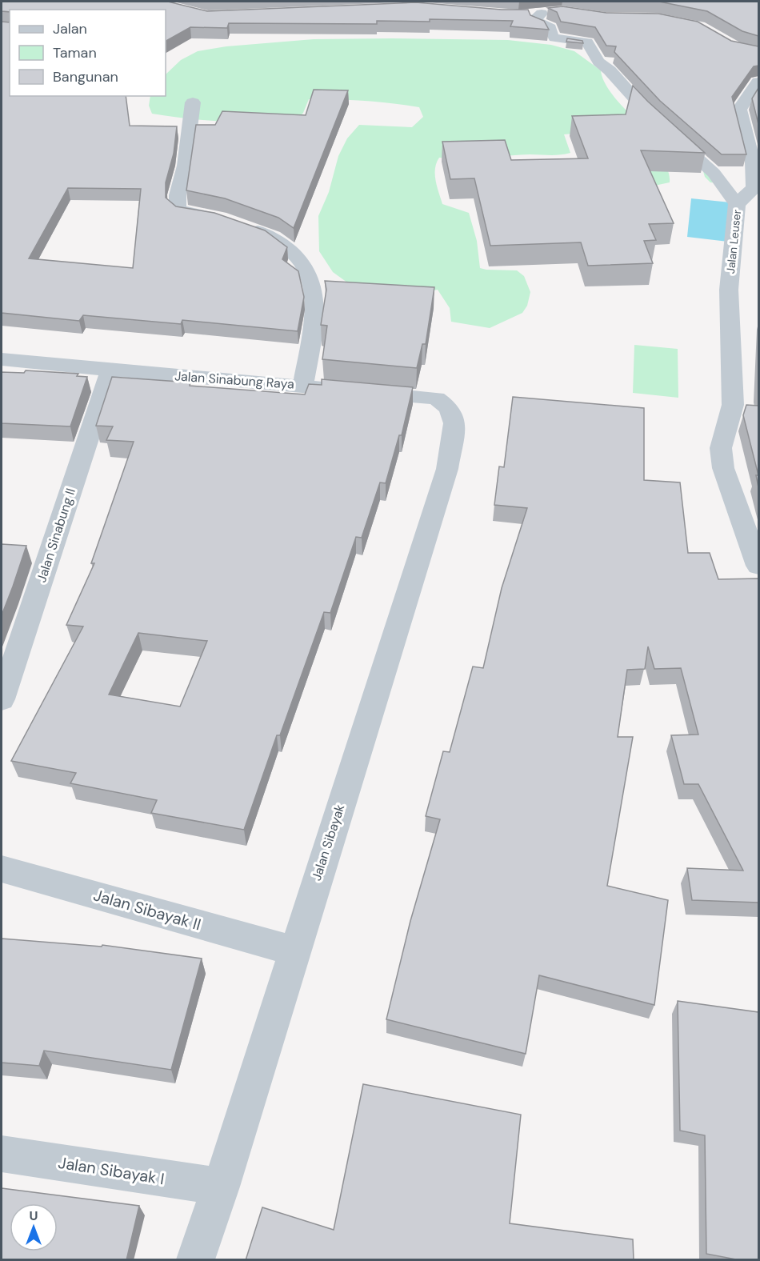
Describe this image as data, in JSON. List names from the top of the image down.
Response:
{
  "streets": {
    "street": [
      "Jalan Leuser",
      "Jalan Sinabung Raya",
      "Jalan Sinabung II",
      "Jalan Sibayak",
      "Jalan Sibayak II",
      "Jalan Sibayak I"
    ]
  },
  "crossings": [
    ["Jalan Sinabung Raya", "Jalan Sinabung II"],
    ["Jalan Sinabung Raya", "Jalan Sibayak"],
    ["Jalan Sibayak", "Jalan Sibayak II"],
    ["Jalan Sibayak", "Jalan Sibayak I"]
  ],
  "legend": ["Jalan", "Taman", "Bangunan"],
  "north": "top"
}
